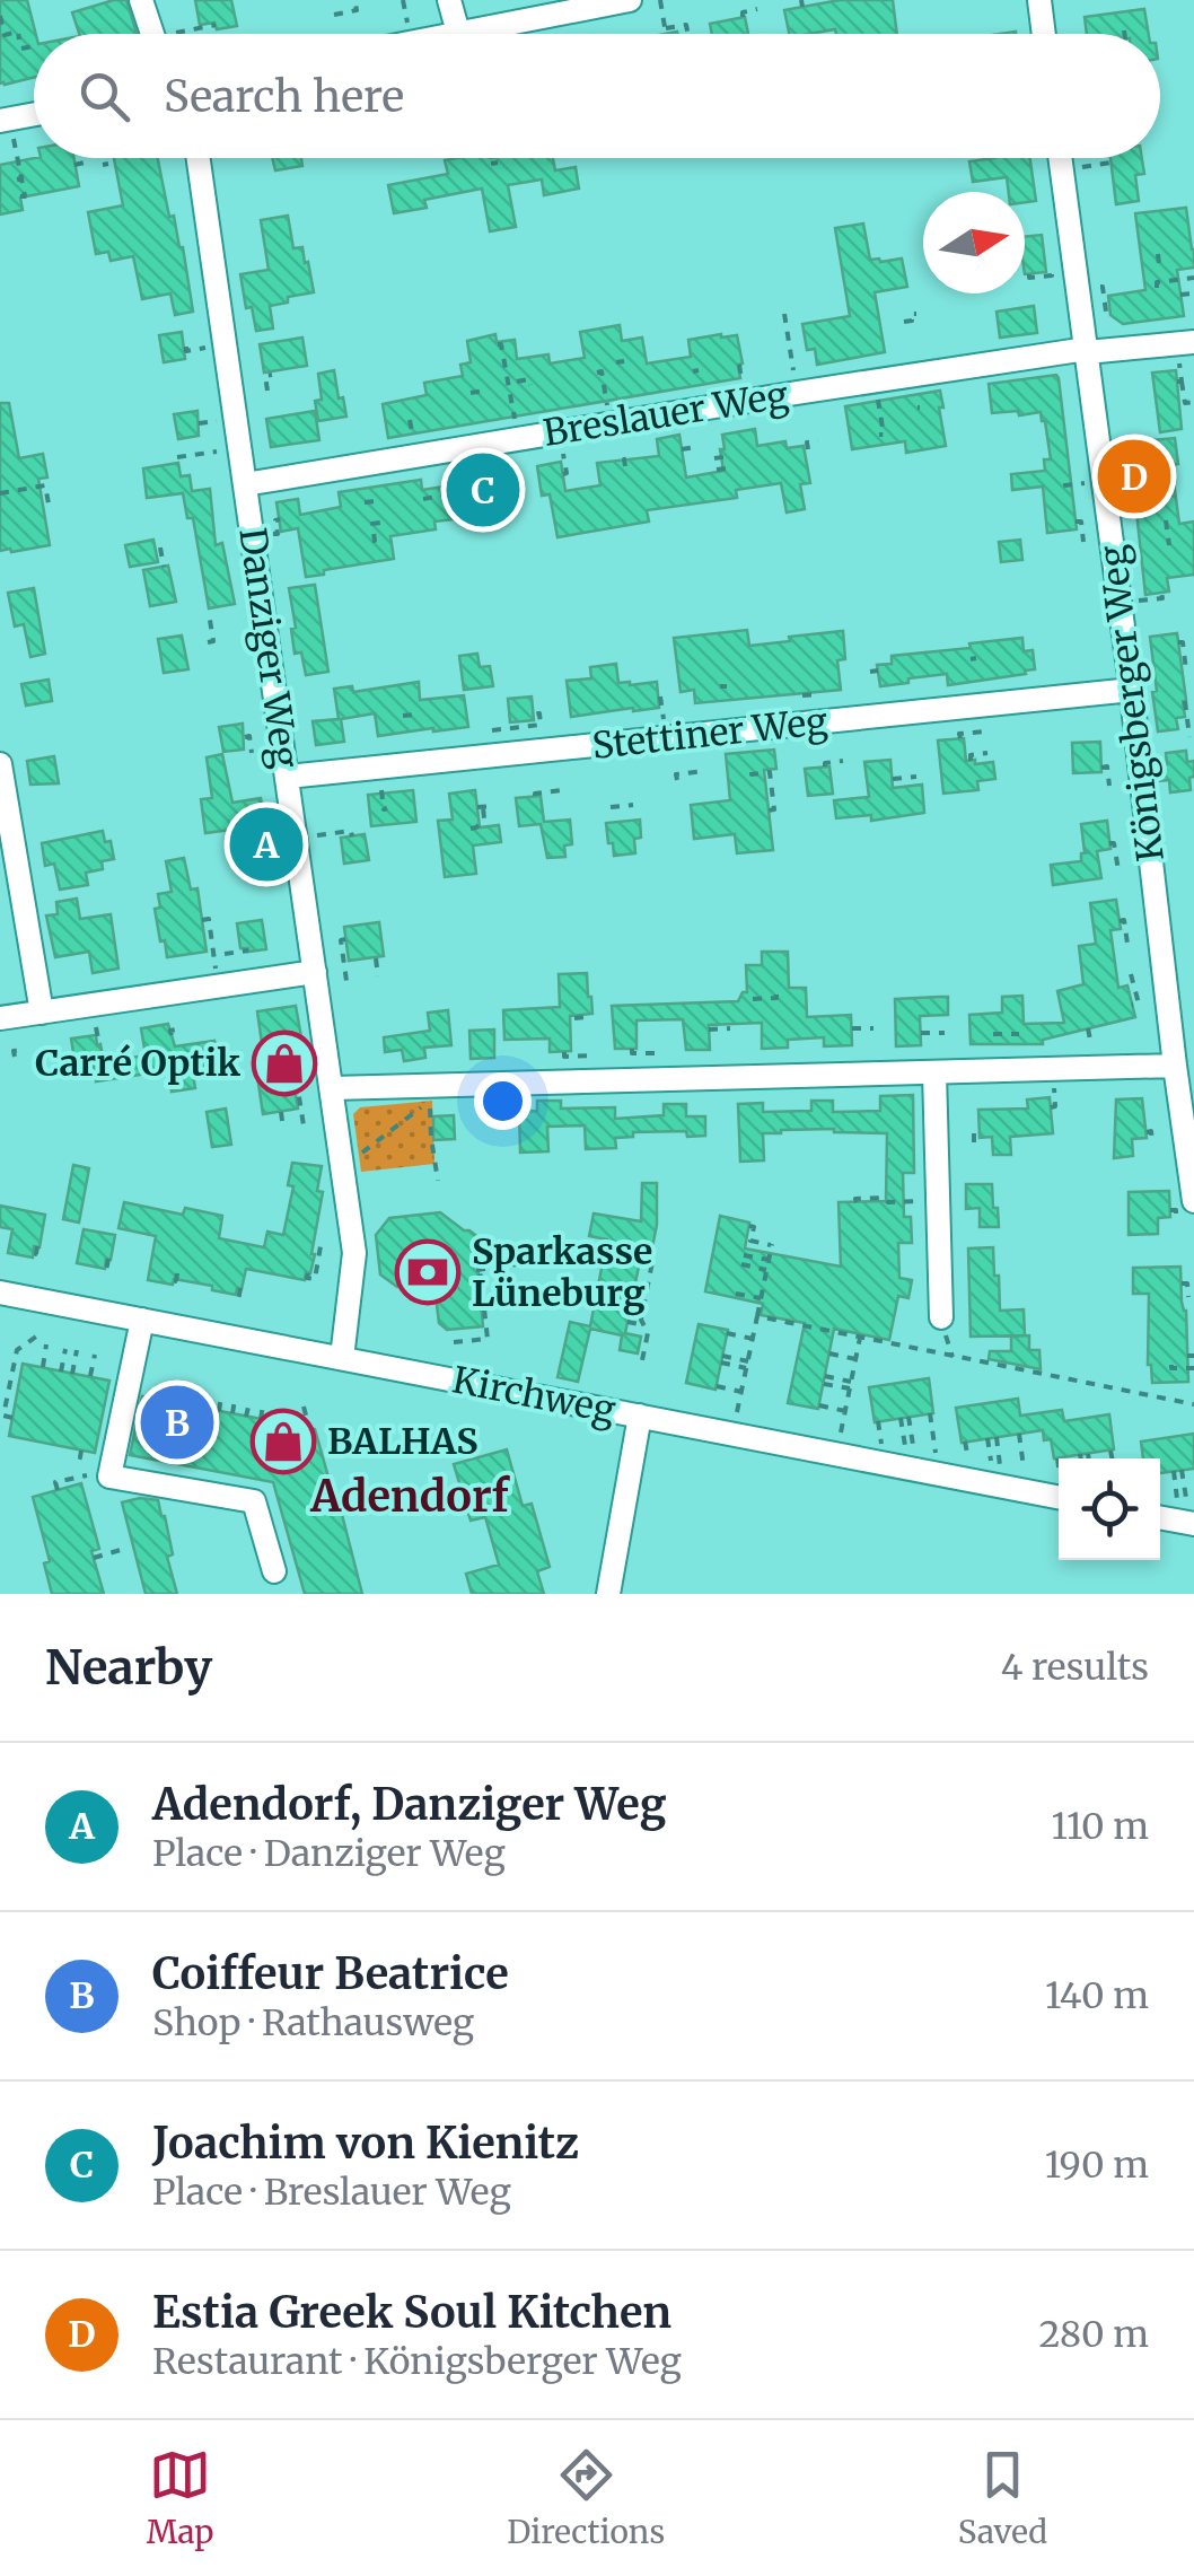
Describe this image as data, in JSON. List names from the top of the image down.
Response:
{
  "streets": {
    "street": [
      "Breslauer Weg",
      "Danziger Weg",
      "Königsberger Weg",
      "Stettiner Weg",
      "Kirchweg"
    ]
  },
  "crossings": [
    ["Breslauer Weg", "Danziger Weg"],
    ["Breslauer Weg", "Königsberger Weg"],
    ["Danziger Weg", "Stettiner Weg"],
    ["Danziger Weg", "Kirchweg"],
    ["Königsberger Weg", "Stettiner Weg"]
  ],
  "districts": ["Adendorf"],
  "places": {
    "shop": ["Carré Optik", "BALHAS"],
    "bank": ["Sparkasse Lüneburg"]
  },
  "north": "right",
  "page": {
    "search": "Search here",
    "pins": [
      "D",
      "C",
      "A",
      "B"
    ],
    "heading": ["Nearby", "4 results"],
    "list": [
      {
        "mark": "A",
        "name": "Adendorf, Danziger Weg",
        "note": "Place · Danziger Weg",
        "value": "110 m"
      },
      {
        "mark": "B",
        "name": "Coiffeur Beatrice",
        "note": "Shop · Rathausweg",
        "value": "140 m"
      },
      {
        "mark": "C",
        "name": "Joachim von Kienitz",
        "note": "Place · Breslauer Weg",
        "value": "190 m"
      },
      {
        "mark": "D",
        "name": "Estia Greek Soul Kitchen",
        "note": "Restaurant · Königsberger Weg",
        "value": "280 m"
      }
    ],
    "nav": ["Map", "Directions", "Saved"]
  }
}
